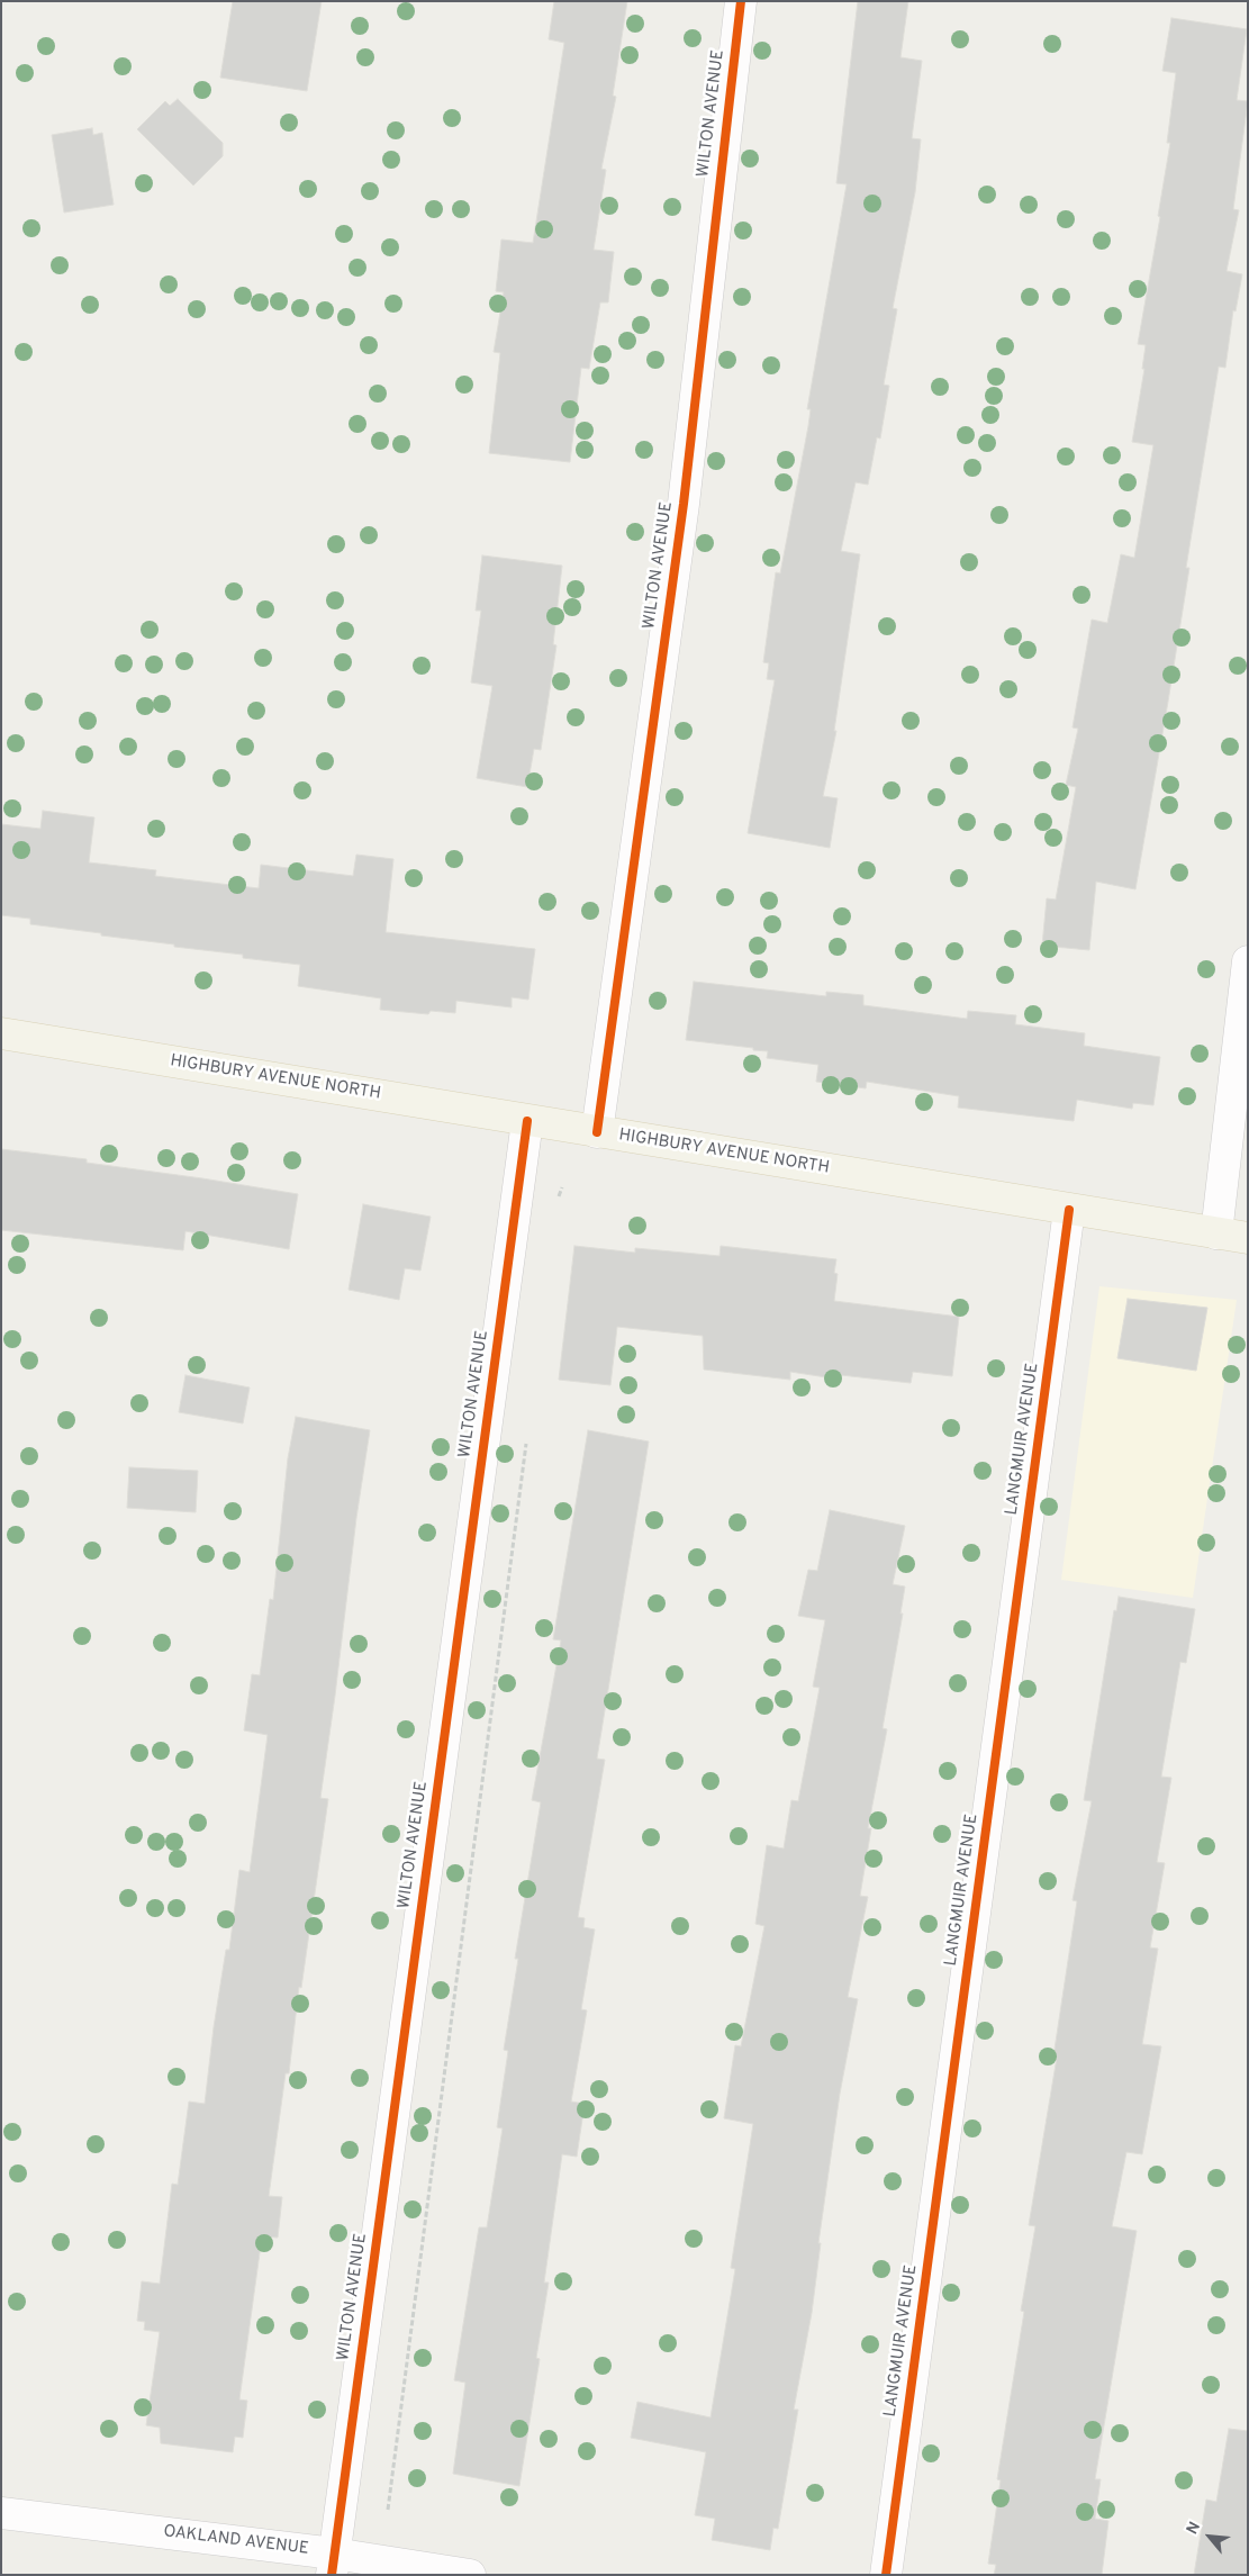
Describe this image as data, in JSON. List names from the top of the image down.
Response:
{
  "streets": {
    "main road": ["HIGHBURY AVENUE NORTH"],
    "street": ["WILTON AVENUE", "LANGMUIR AVENUE", "OAKLAND AVENUE"]
  },
  "crossings": [
    ["WILTON AVENUE", "HIGHBURY AVENUE NORTH"],
    ["WILTON AVENUE", "OAKLAND AVENUE"],
    ["HIGHBURY AVENUE NORTH", "LANGMUIR AVENUE"]
  ],
  "north": "top left"
}
